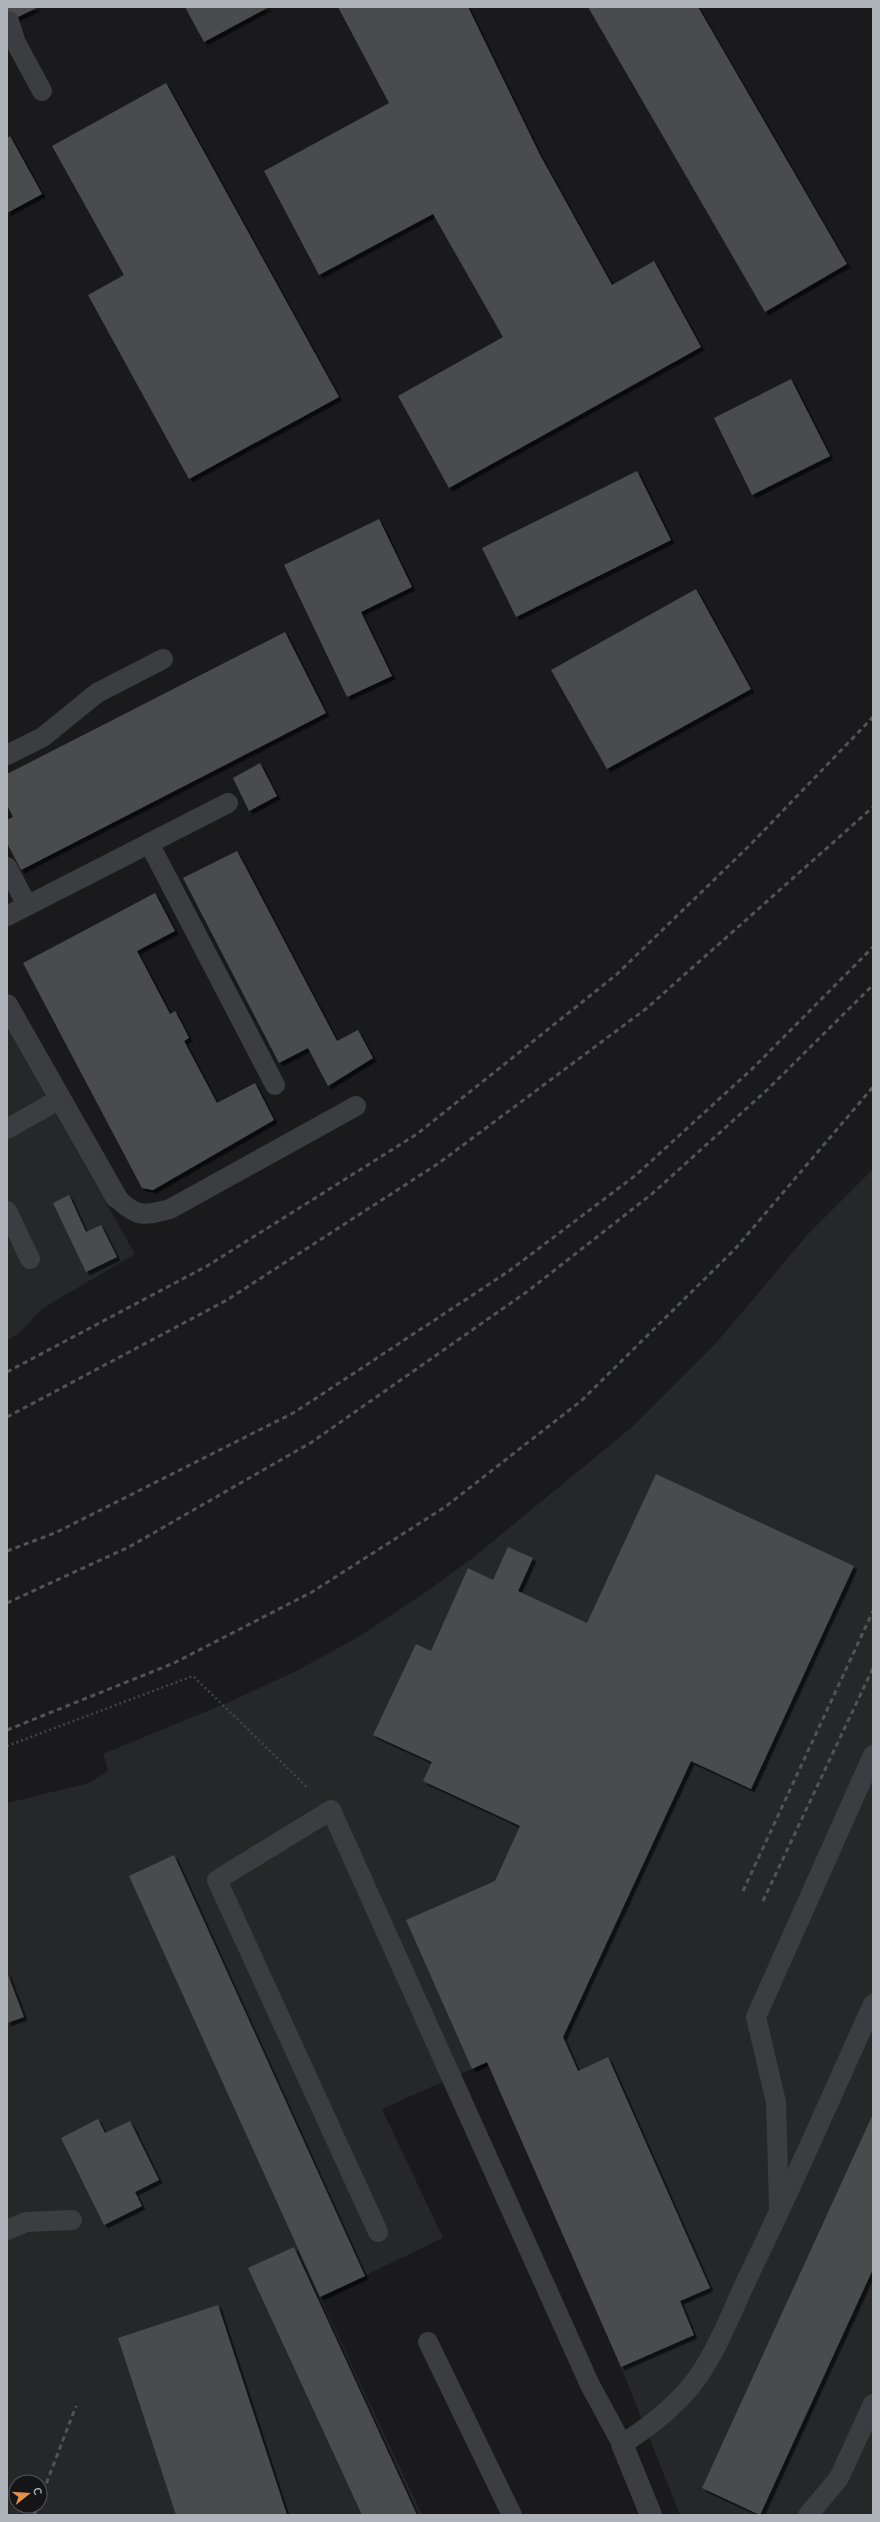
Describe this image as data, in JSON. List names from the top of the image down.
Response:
{
  "north": "right"
}
